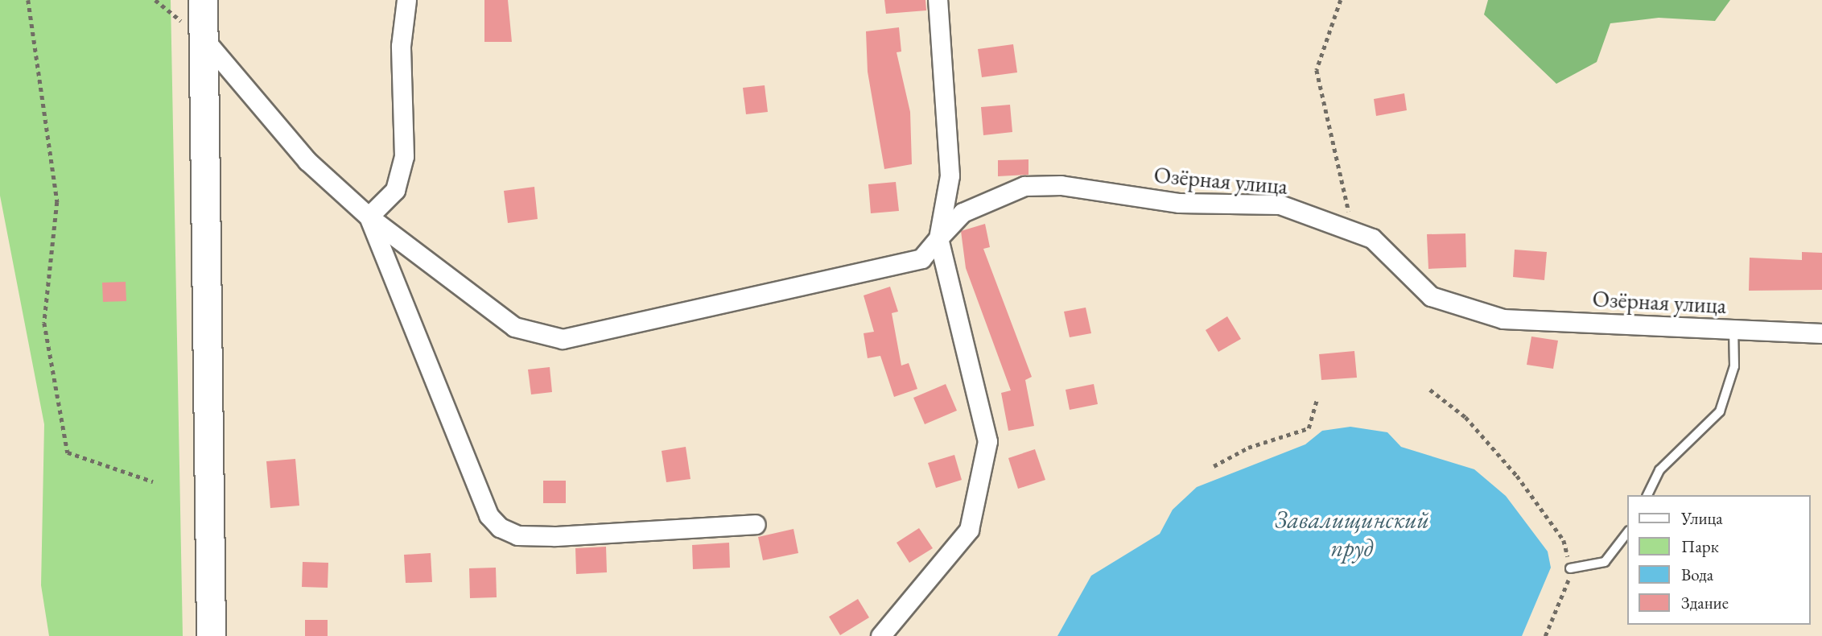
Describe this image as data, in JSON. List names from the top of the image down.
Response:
{
  "streets": {
    "street": ["Озёрная улица"]
  },
  "water": ["Завалищинский пруд"],
  "legend": [
    "Улица",
    "Парк",
    "Вода",
    "Здание"
  ]
}
